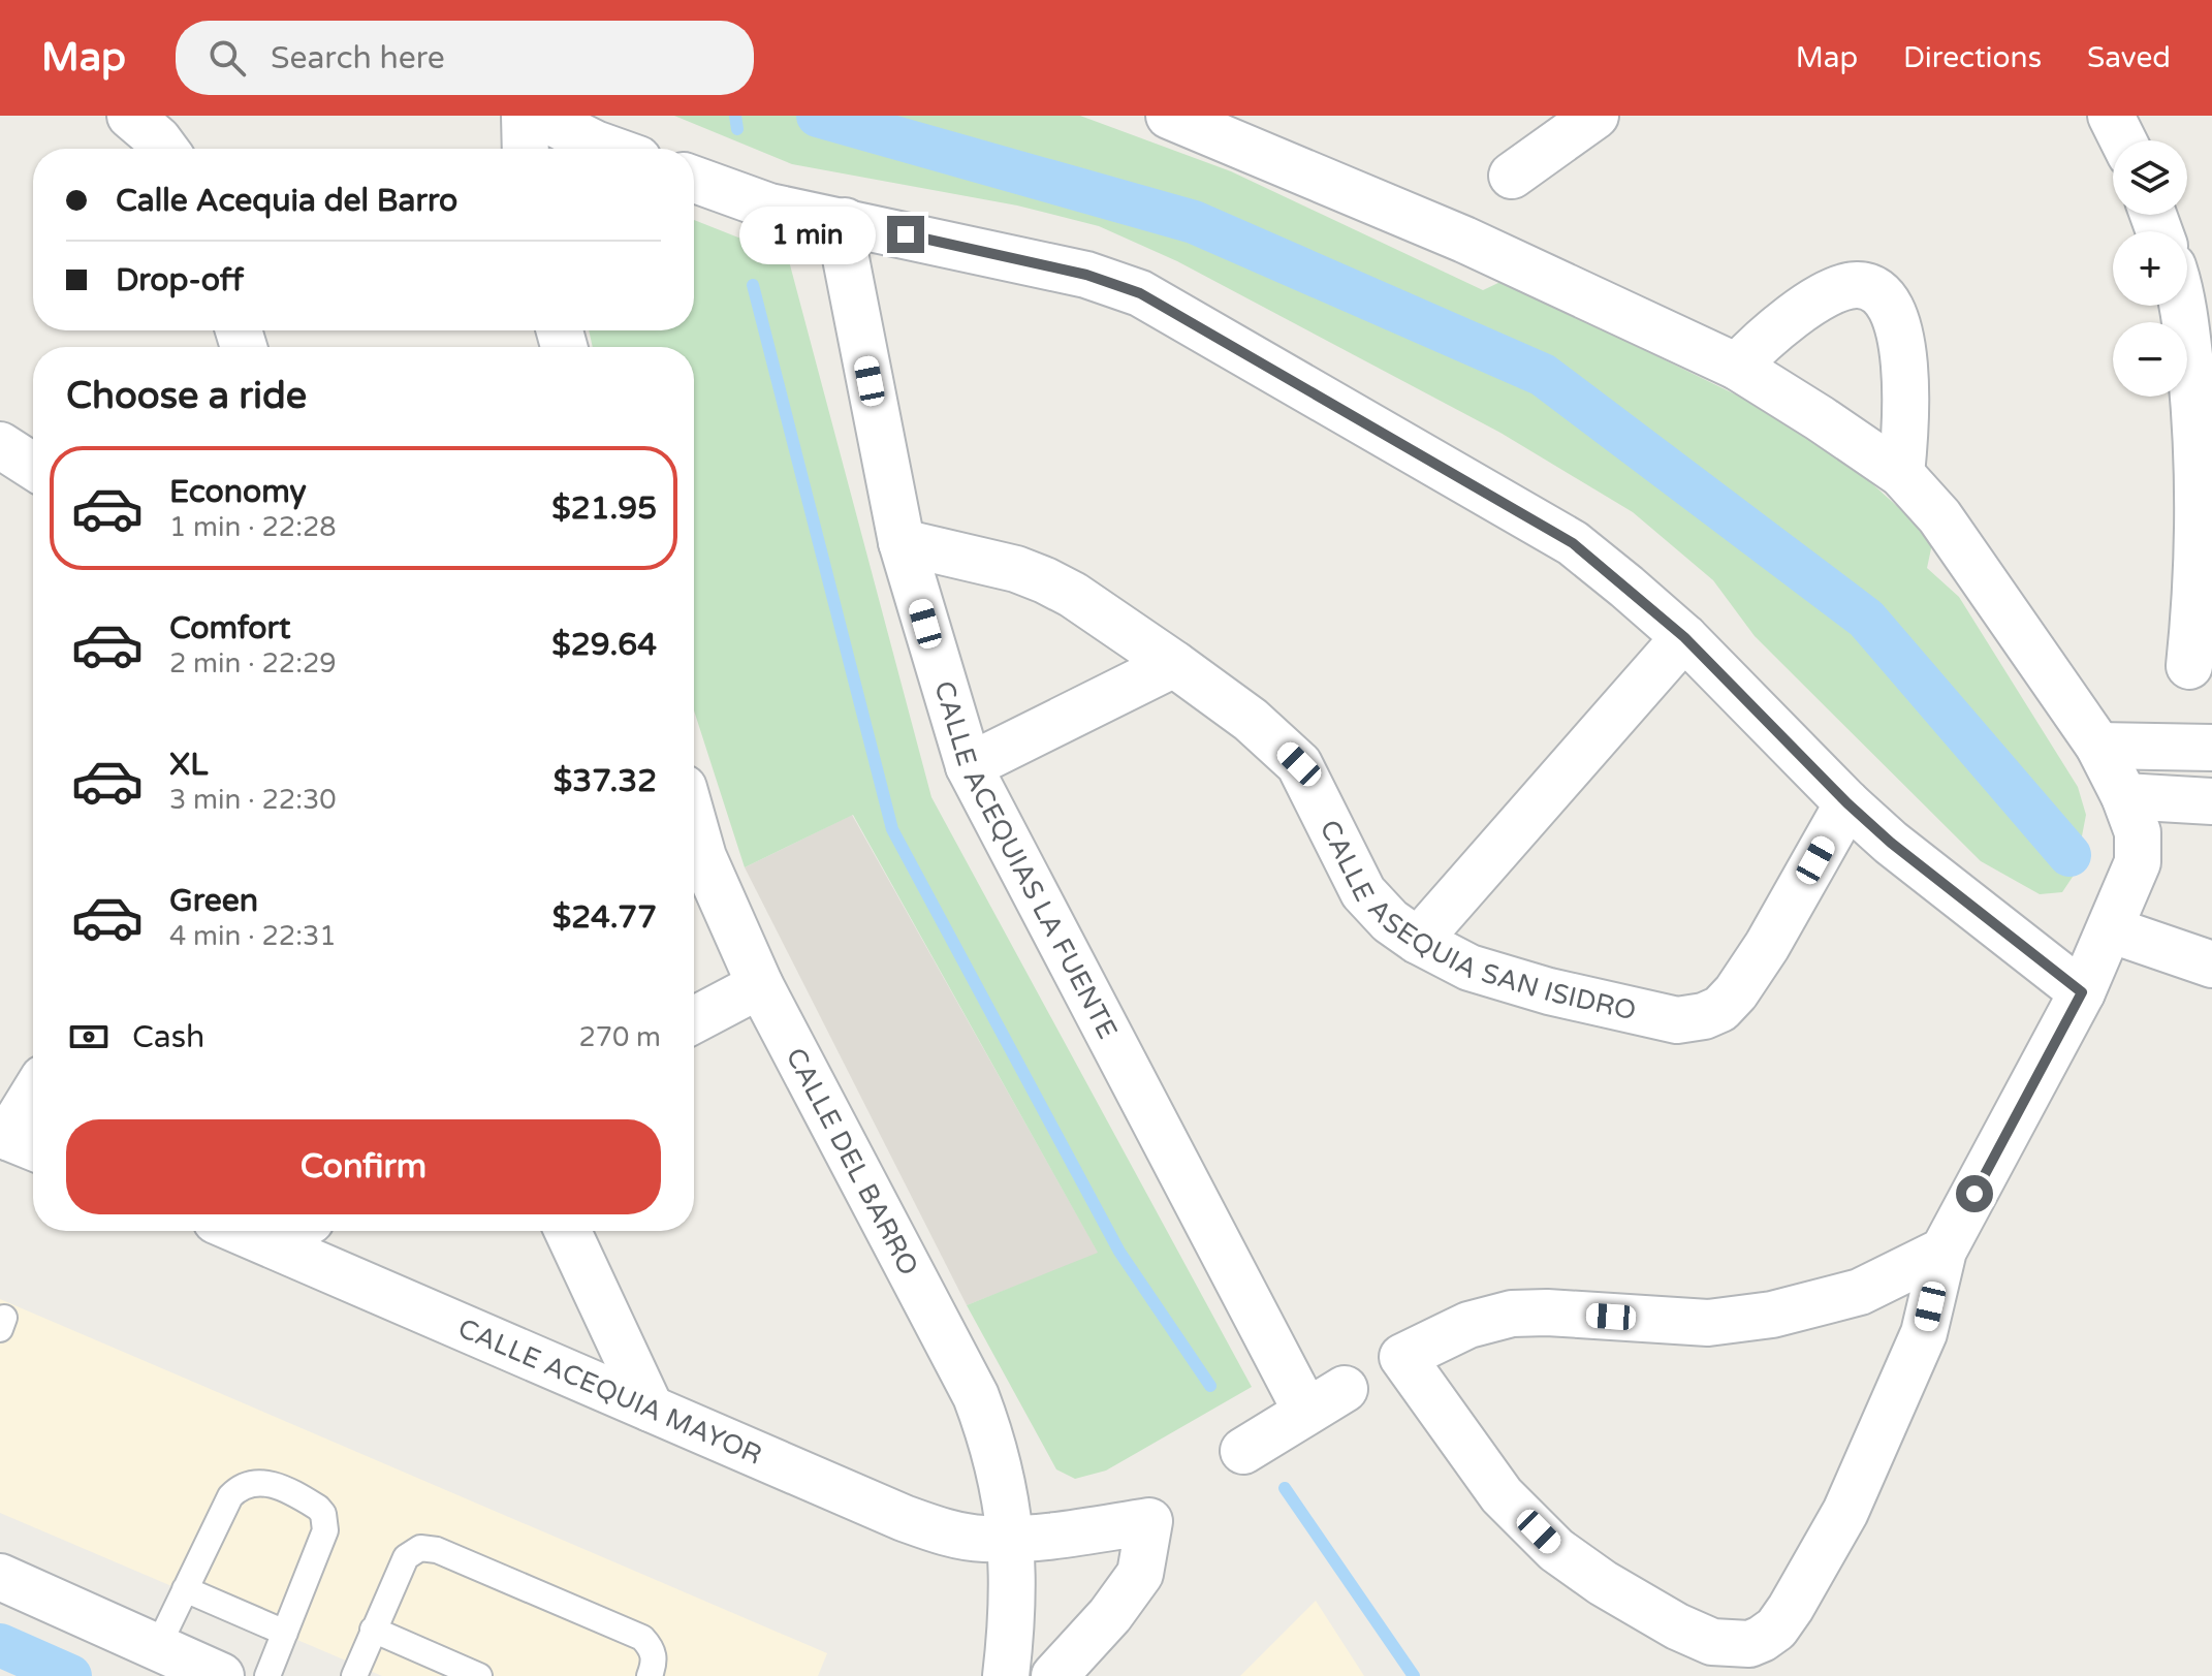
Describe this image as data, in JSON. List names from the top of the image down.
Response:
{
  "streets": {
    "street": [
      "CALLE ACEQUIAS LA FUENTE",
      "CALLE ASEQUIA SAN ISIDRO",
      "CALLE DEL BARRO",
      "CALLE ACEQUIA MAYOR"
    ]
  },
  "crossings": [
    ["CALLE ACEQUIAS LA FUENTE", "CALLE ASEQUIA SAN ISIDRO"],
    ["CALLE DEL BARRO", "CALLE ACEQUIA MAYOR"]
  ],
  "page": {
    "header": "Map",
    "search": "Search here",
    "nav": ["Map", "Directions", "Saved"],
    "map_buttons": ["+", "−"],
    "banner": ["Calle Acequia del Barro", "Drop-off"],
    "bubble": "1 min",
    "heading": "Choose a ride",
    "list": [
      {
        "name": "Economy",
        "note": "1 min · 22:28",
        "value": "$21.95"
      },
      {
        "name": "Comfort",
        "note": "2 min · 22:29",
        "value": "$29.64"
      },
      {
        "name": "XL",
        "note": "3 min · 22:30",
        "value": "$37.32"
      },
      {
        "name": "Green",
        "note": "4 min · 22:31",
        "value": "$24.77"
      }
    ],
    "pay": ["Cash", "270 m"],
    "buttons": "Confirm"
  }
}
